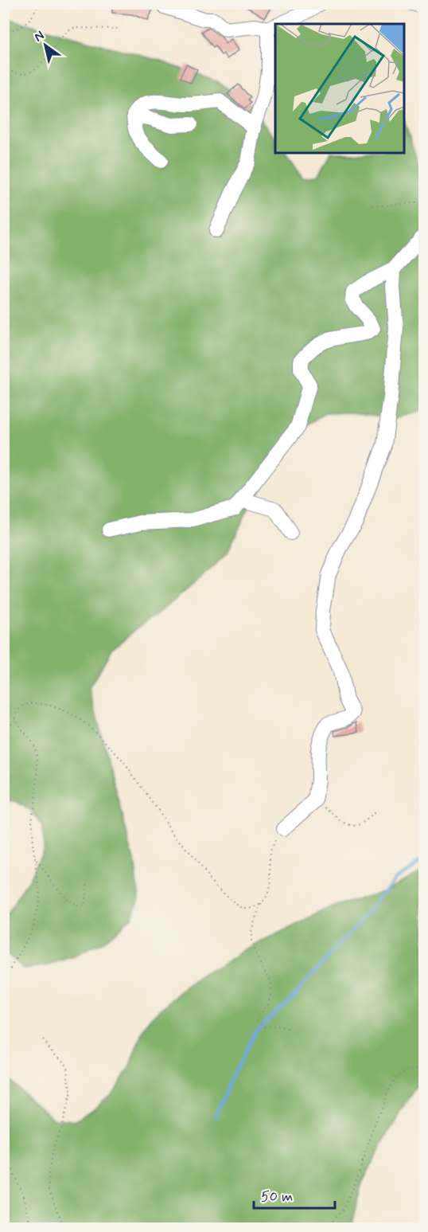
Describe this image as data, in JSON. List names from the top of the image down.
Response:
{
  "scale_bar": "50 m",
  "north": "top left"
}
